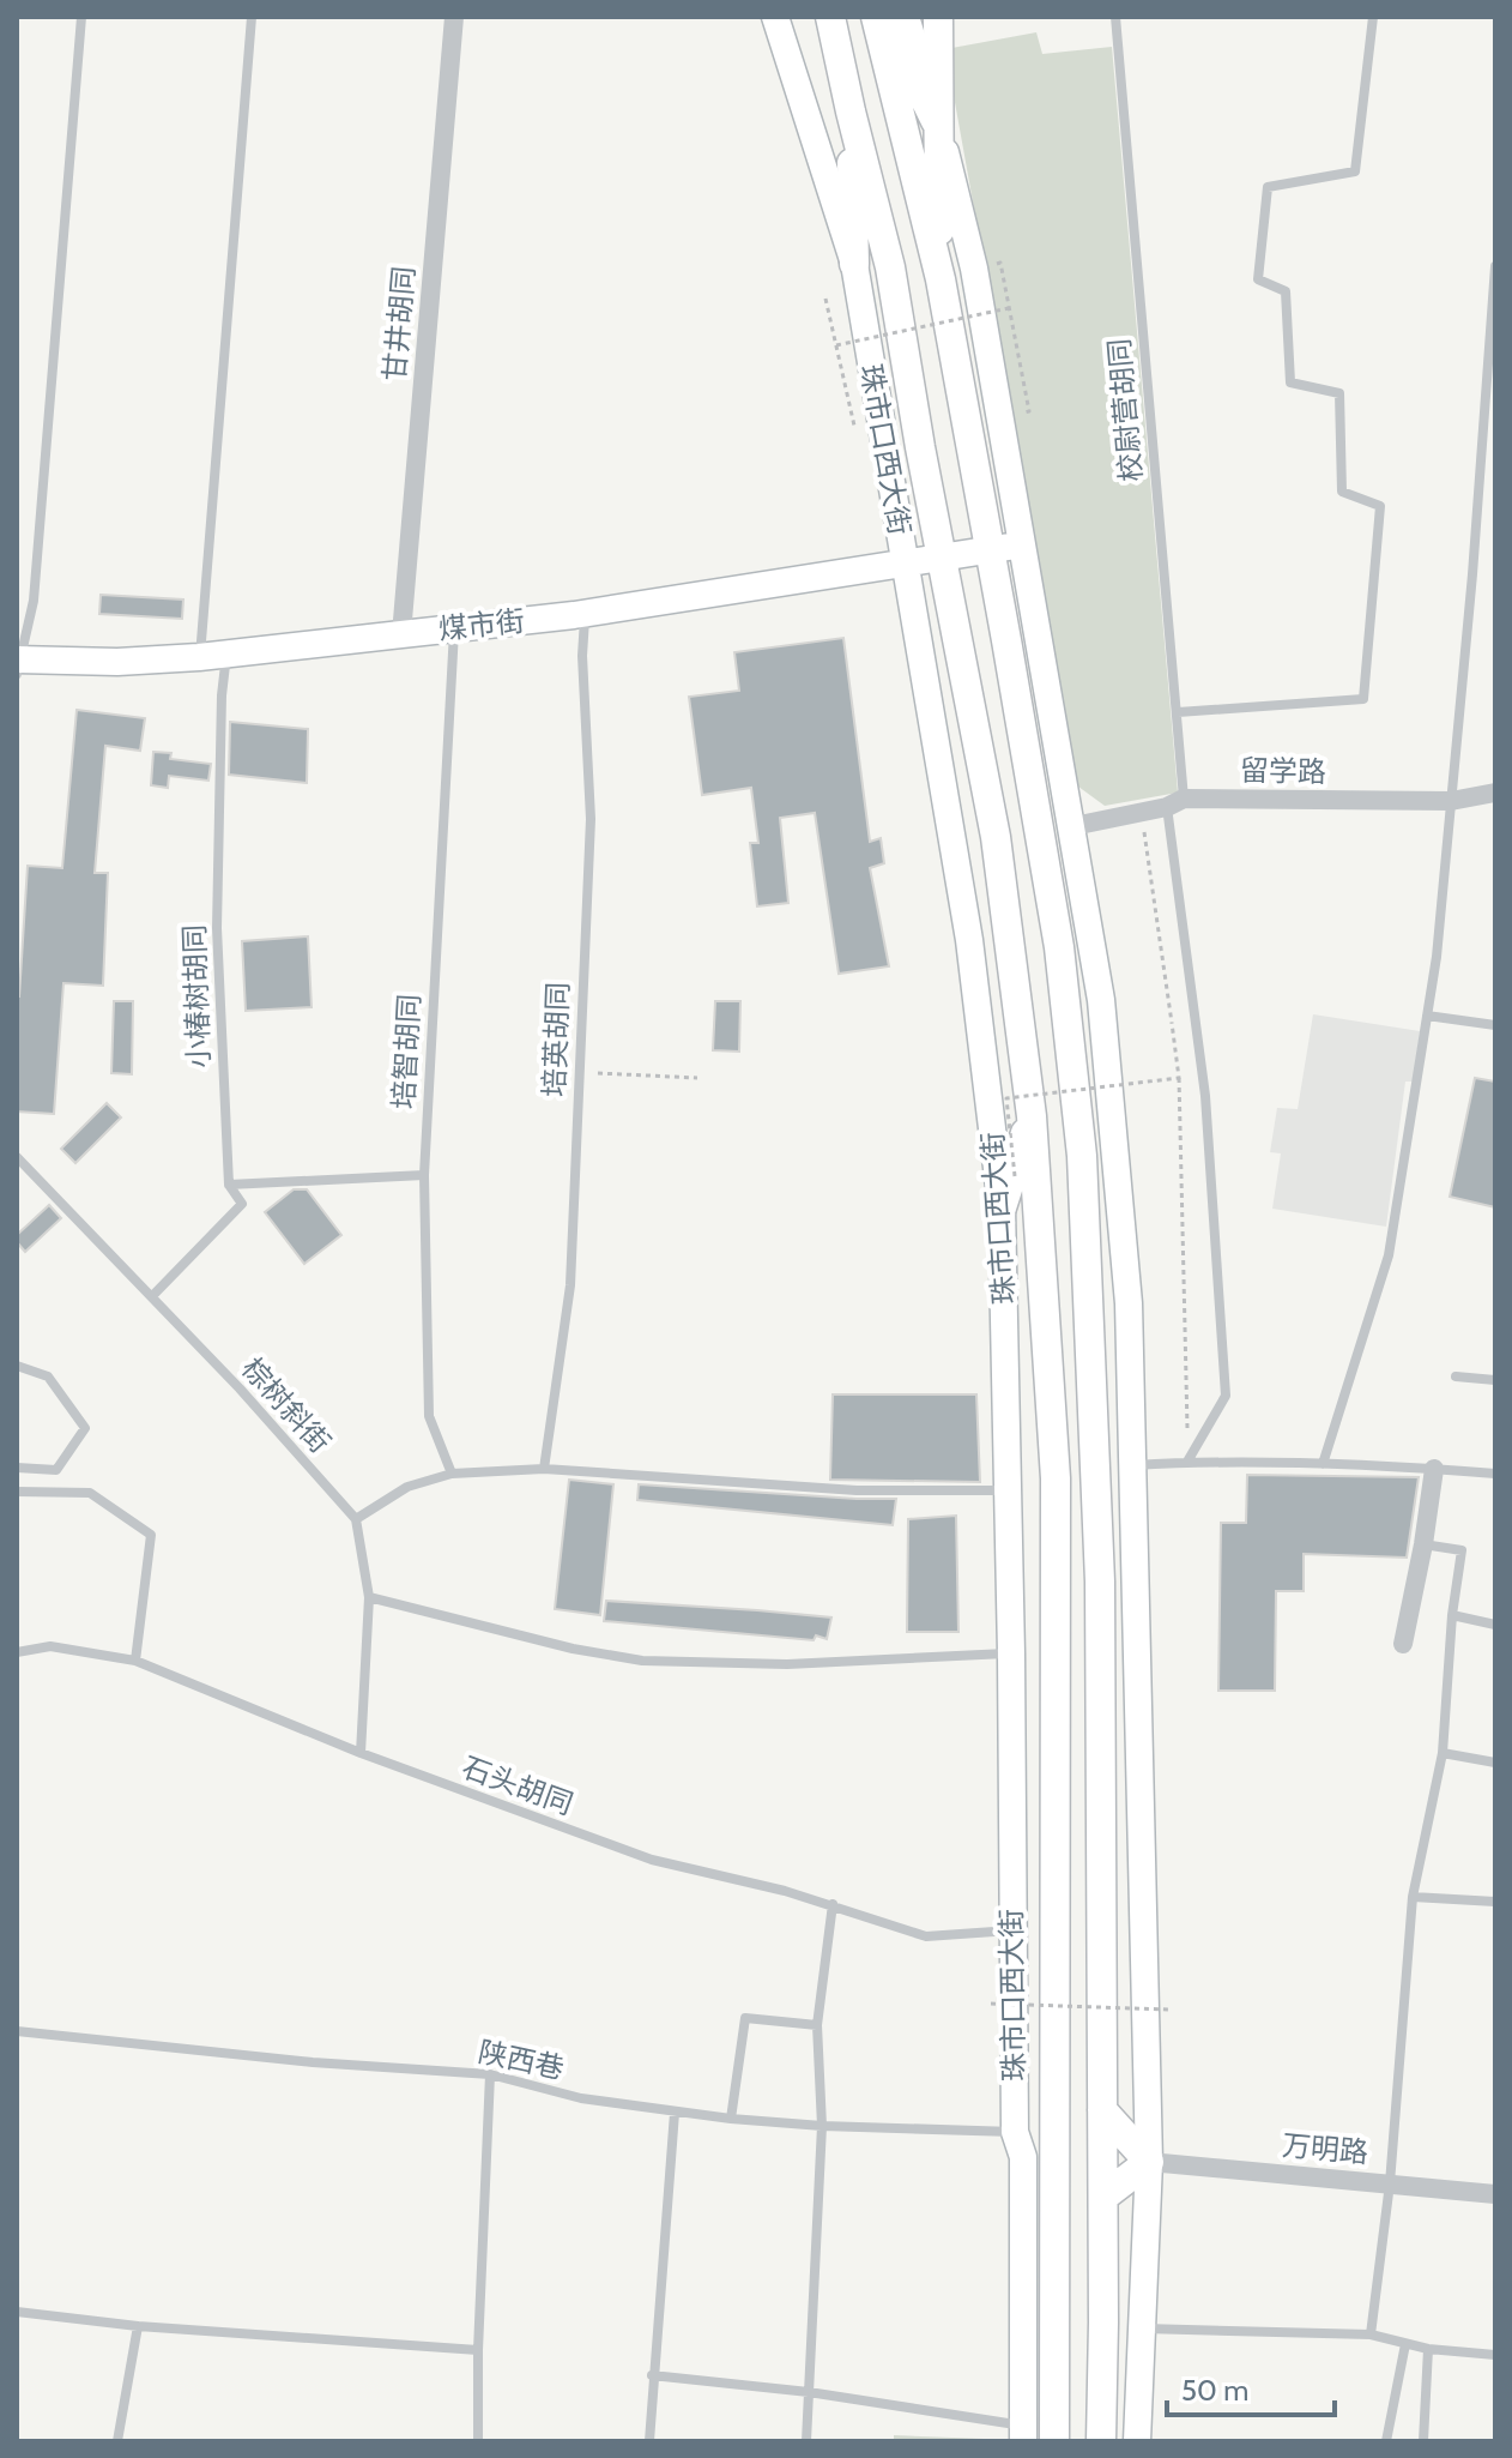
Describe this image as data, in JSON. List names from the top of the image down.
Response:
{
  "streets": {
    "main road": ["珠市口西大街"],
    "street": [
      "甘井胡同",
      "煤市街",
      "留学路",
      "万明路"
    ],
    "lane": [
      "校尉营胡同",
      "小椿树胡同",
      "培英胡同",
      "培智胡同",
      "棕树斜街",
      "石头胡同",
      "陕西巷"
    ]
  },
  "crossings": [
    ["甘井胡同", "煤市街"],
    ["校尉营胡同", "留学路"],
    ["珠市口西大街", "煤市街"],
    ["珠市口西大街", "石头胡同"],
    ["珠市口西大街", "陕西巷"],
    ["煤市街", "小椿树胡同"],
    ["煤市街", "培英胡同"],
    ["煤市街", "培智胡同"],
    ["小椿树胡同", "棕树斜街"]
  ],
  "scale_bar": "50 m"
}
